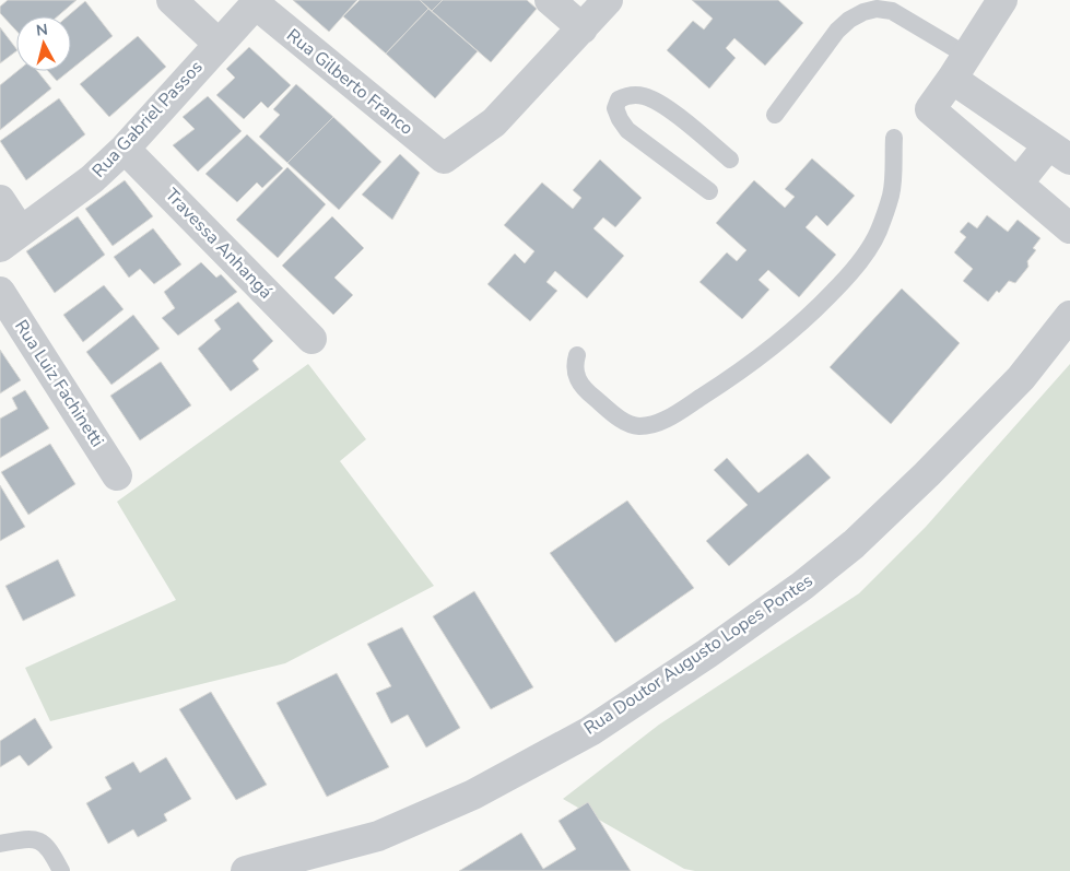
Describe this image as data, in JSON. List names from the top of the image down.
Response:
{
  "streets": {
    "street": [
      "Rua Gilberto Franco",
      "Rua Gabriel Passos",
      "Travessa Anhangá",
      "Rua Luiz Fachinetti",
      "Rua Doutor Augusto Lopes Pontes"
    ]
  },
  "crossings": [
    ["Rua Gilberto Franco", "Rua Gabriel Passos"],
    ["Rua Gabriel Passos", "Travessa Anhangá"]
  ],
  "north": "top"
}
